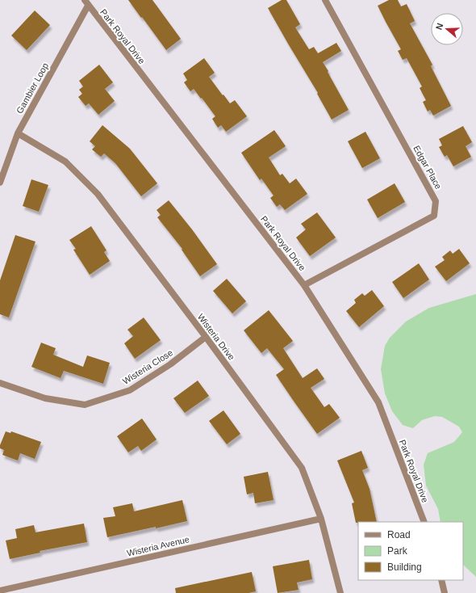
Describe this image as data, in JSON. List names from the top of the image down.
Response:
{
  "streets": {
    "street": [
      "Park Royal Drive",
      "Gambier Loop",
      "Edgar Place",
      "Wisteria Drive",
      "Wisteria Close",
      "Wisteria Avenue"
    ]
  },
  "crossings": [
    ["Park Royal Drive", "Gambier Loop"],
    ["Park Royal Drive", "Edgar Place"],
    ["Gambier Loop", "Wisteria Drive"],
    ["Wisteria Drive", "Wisteria Close"],
    ["Wisteria Drive", "Wisteria Avenue"]
  ],
  "legend": ["Road", "Park", "Building"],
  "north": "left"
}
